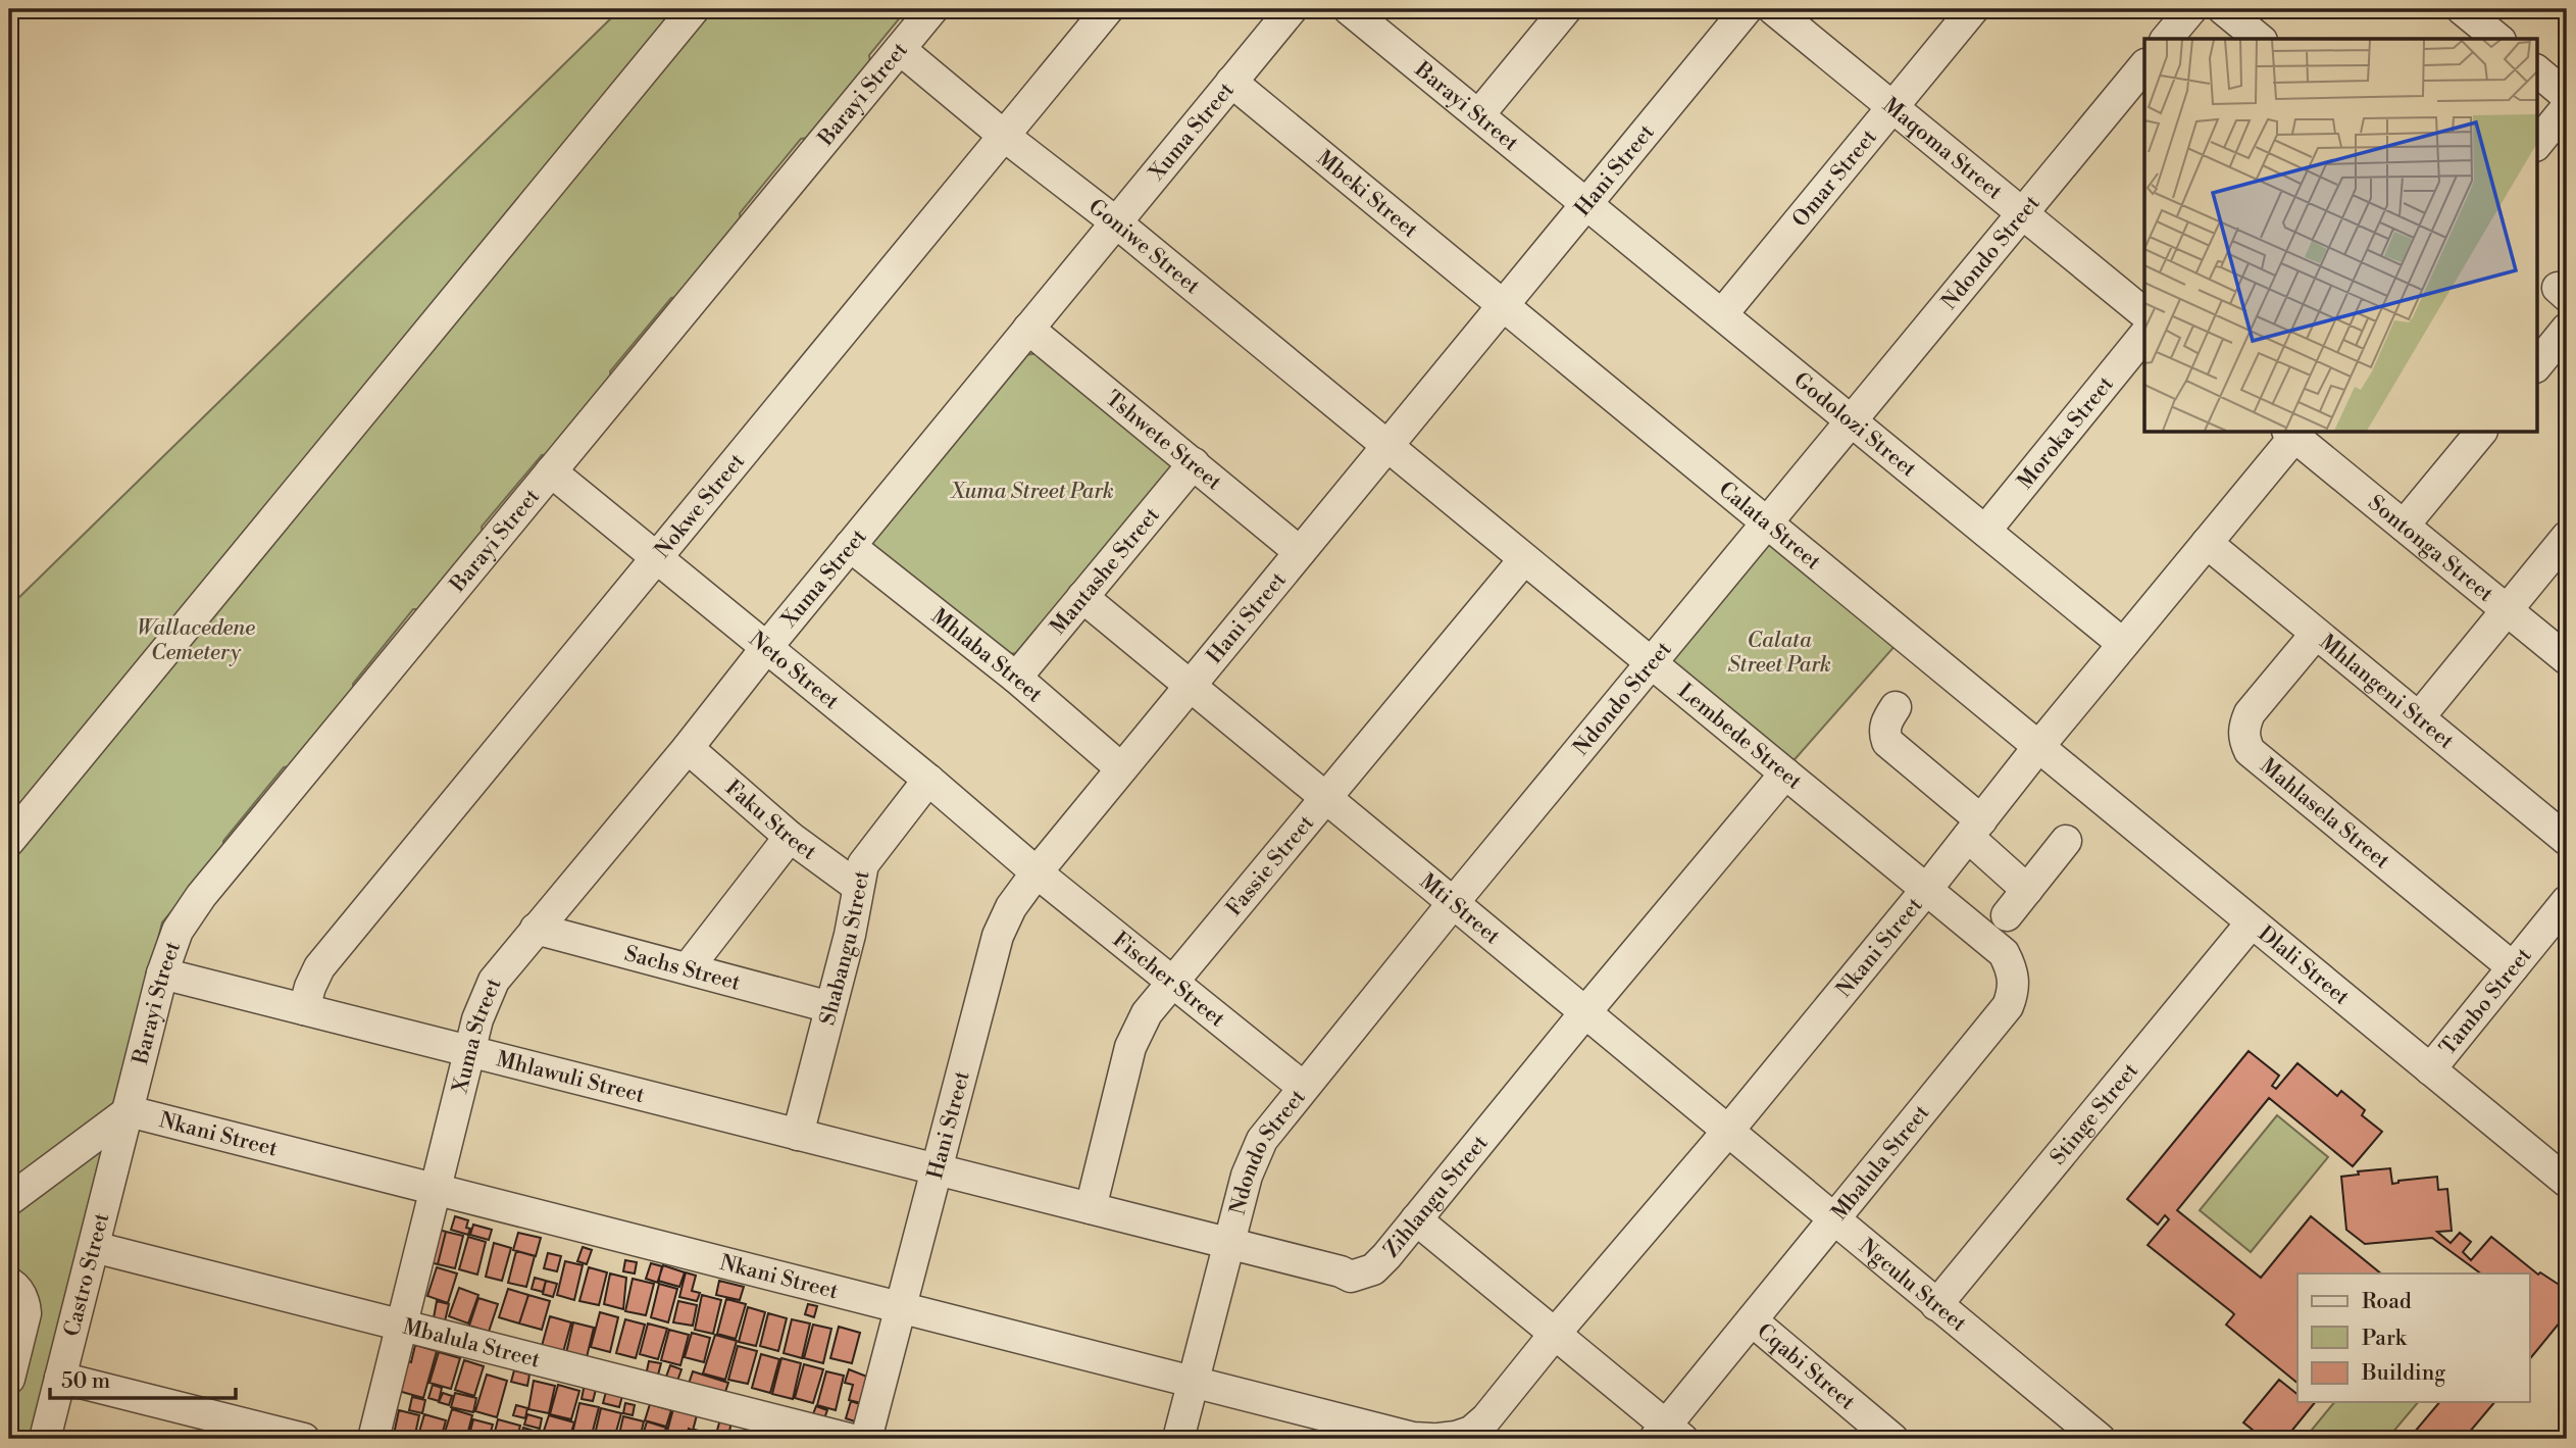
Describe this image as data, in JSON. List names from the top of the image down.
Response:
{
  "streets": {
    "street": [
      "Barayi Street",
      "Xuma Street",
      "Maqoma Street",
      "Hani Street",
      "Omar Street",
      "Mbeki Street",
      "Goniwe Street",
      "Ndondo Street",
      "Godolozi Street",
      "Moroka Street",
      "Tshwete Street",
      "Nokwe Street",
      "Calata Street",
      "Sontonga Street",
      "Mantashe Street",
      "Mhlaba Street",
      "Neto Street",
      "Mhlangeni Street",
      "Lembede Street",
      "Mahlasela Street",
      "Faku Street",
      "Fassie Street",
      "Mti Street",
      "Nkani Street",
      "Shabangu Street",
      "Dlali Street",
      "Sachs Street",
      "Fischer Street",
      "Tambo Street",
      "Mhlawuli Street",
      "Stinge Street",
      "Mbalula Street",
      "Zihlangu Street",
      "Castro Street",
      "Ngculu Street",
      "Cqabi Street"
    ]
  },
  "crossings": [
    ["Barayi Street", "Hani Street"],
    ["Barayi Street", "Goniwe Street"],
    ["Barayi Street", "Godolozi Street"],
    ["Barayi Street", "Neto Street"],
    ["Barayi Street", "Nkani Street"],
    ["Barayi Street", "Mhlawuli Street"],
    ["Barayi Street", "Castro Street"],
    ["Xuma Street", "Mbeki Street"],
    ["Xuma Street", "Goniwe Street"],
    ["Xuma Street", "Tshwete Street"],
    ["Xuma Street", "Mhlaba Street"],
    ["Xuma Street", "Neto Street"],
    ["Xuma Street", "Faku Street"],
    ["Xuma Street", "Nkani Street"],
    ["Xuma Street", "Sachs Street"],
    ["Xuma Street", "Mhlawuli Street"],
    ["Xuma Street", "Mbalula Street"],
    ["Maqoma Street", "Omar Street"],
    ["Maqoma Street", "Ndondo Street"],
    ["Hani Street", "Mbeki Street"],
    ["Hani Street", "Goniwe Street"],
    ["Hani Street", "Godolozi Street"],
    ["Hani Street", "Tshwete Street"],
    ["Hani Street", "Calata Street"],
    ["Hani Street", "Mhlaba Street"],
    ["Hani Street", "Neto Street"],
    ["Hani Street", "Lembede Street"],
    ["Hani Street", "Mti Street"],
    ["Hani Street", "Nkani Street"],
    ["Hani Street", "Fischer Street"],
    ["Hani Street", "Mhlawuli Street"],
    ["Hani Street", "Zihlangu Street"],
    ["Omar Street", "Godolozi Street"],
    ["Mbeki Street", "Calata Street"],
    ["Goniwe Street", "Nokwe Street"],
    ["Goniwe Street", "Lembede Street"],
    ["Ndondo Street", "Godolozi Street"],
    ["Ndondo Street", "Calata Street"],
    ["Ndondo Street", "Lembede Street"],
    ["Ndondo Street", "Mti Street"],
    ["Ndondo Street", "Nkani Street"],
    ["Ndondo Street", "Fischer Street"],
    ["Ndondo Street", "Zihlangu Street"],
    ["Godolozi Street", "Moroka Street"],
    ["Godolozi Street", "Nkani Street"],
    ["Tshwete Street", "Mantashe Street"],
    ["Nokwe Street", "Neto Street"],
    ["Nokwe Street", "Mhlawuli Street"],
    ["Calata Street", "Nkani Street"],
    ["Calata Street", "Dlali Street"],
    ["Sontonga Street", "Nkani Street"],
    ["Mantashe Street", "Mhlaba Street"],
    ["Mantashe Street", "Mti Street"],
    ["Neto Street", "Shabangu Street"],
    ["Neto Street", "Fischer Street"],
    ["Mhlangeni Street", "Mahlasela Street"],
    ["Mhlangeni Street", "Nkani Street"],
    ["Lembede Street", "Fassie Street"],
    ["Lembede Street", "Nkani Street"],
    ["Lembede Street", "Mbalula Street"],
    ["Lembede Street", "Zihlangu Street"],
    ["Mahlasela Street", "Tambo Street"],
    ["Faku Street", "Shabangu Street"],
    ["Fassie Street", "Mti Street"],
    ["Fassie Street", "Fischer Street"],
    ["Fassie Street", "Zihlangu Street"],
    ["Mti Street", "Nkani Street"],
    ["Mti Street", "Zihlangu Street"],
    ["Mti Street", "Ngculu Street"],
    ["Nkani Street", "Dlali Street"],
    ["Nkani Street", "Mbalula Street"],
    ["Nkani Street", "Castro Street"],
    ["Nkani Street", "Ngculu Street"],
    ["Shabangu Street", "Sachs Street"],
    ["Shabangu Street", "Mhlawuli Street"],
    ["Dlali Street", "Tambo Street"],
    ["Dlali Street", "Stinge Street"],
    ["Mhlawuli Street", "Zihlangu Street"],
    ["Stinge Street", "Ngculu Street"],
    ["Mbalula Street", "Castro Street"],
    ["Mbalula Street", "Ngculu Street"],
    ["Mbalula Street", "Cqabi Street"]
  ],
  "parks": ["Xuma Street Park", "Wallacedene Cemetery", "Calata Street Park"],
  "legend": ["Road", "Park", "Building"],
  "scale_bar": "50 m"
}
